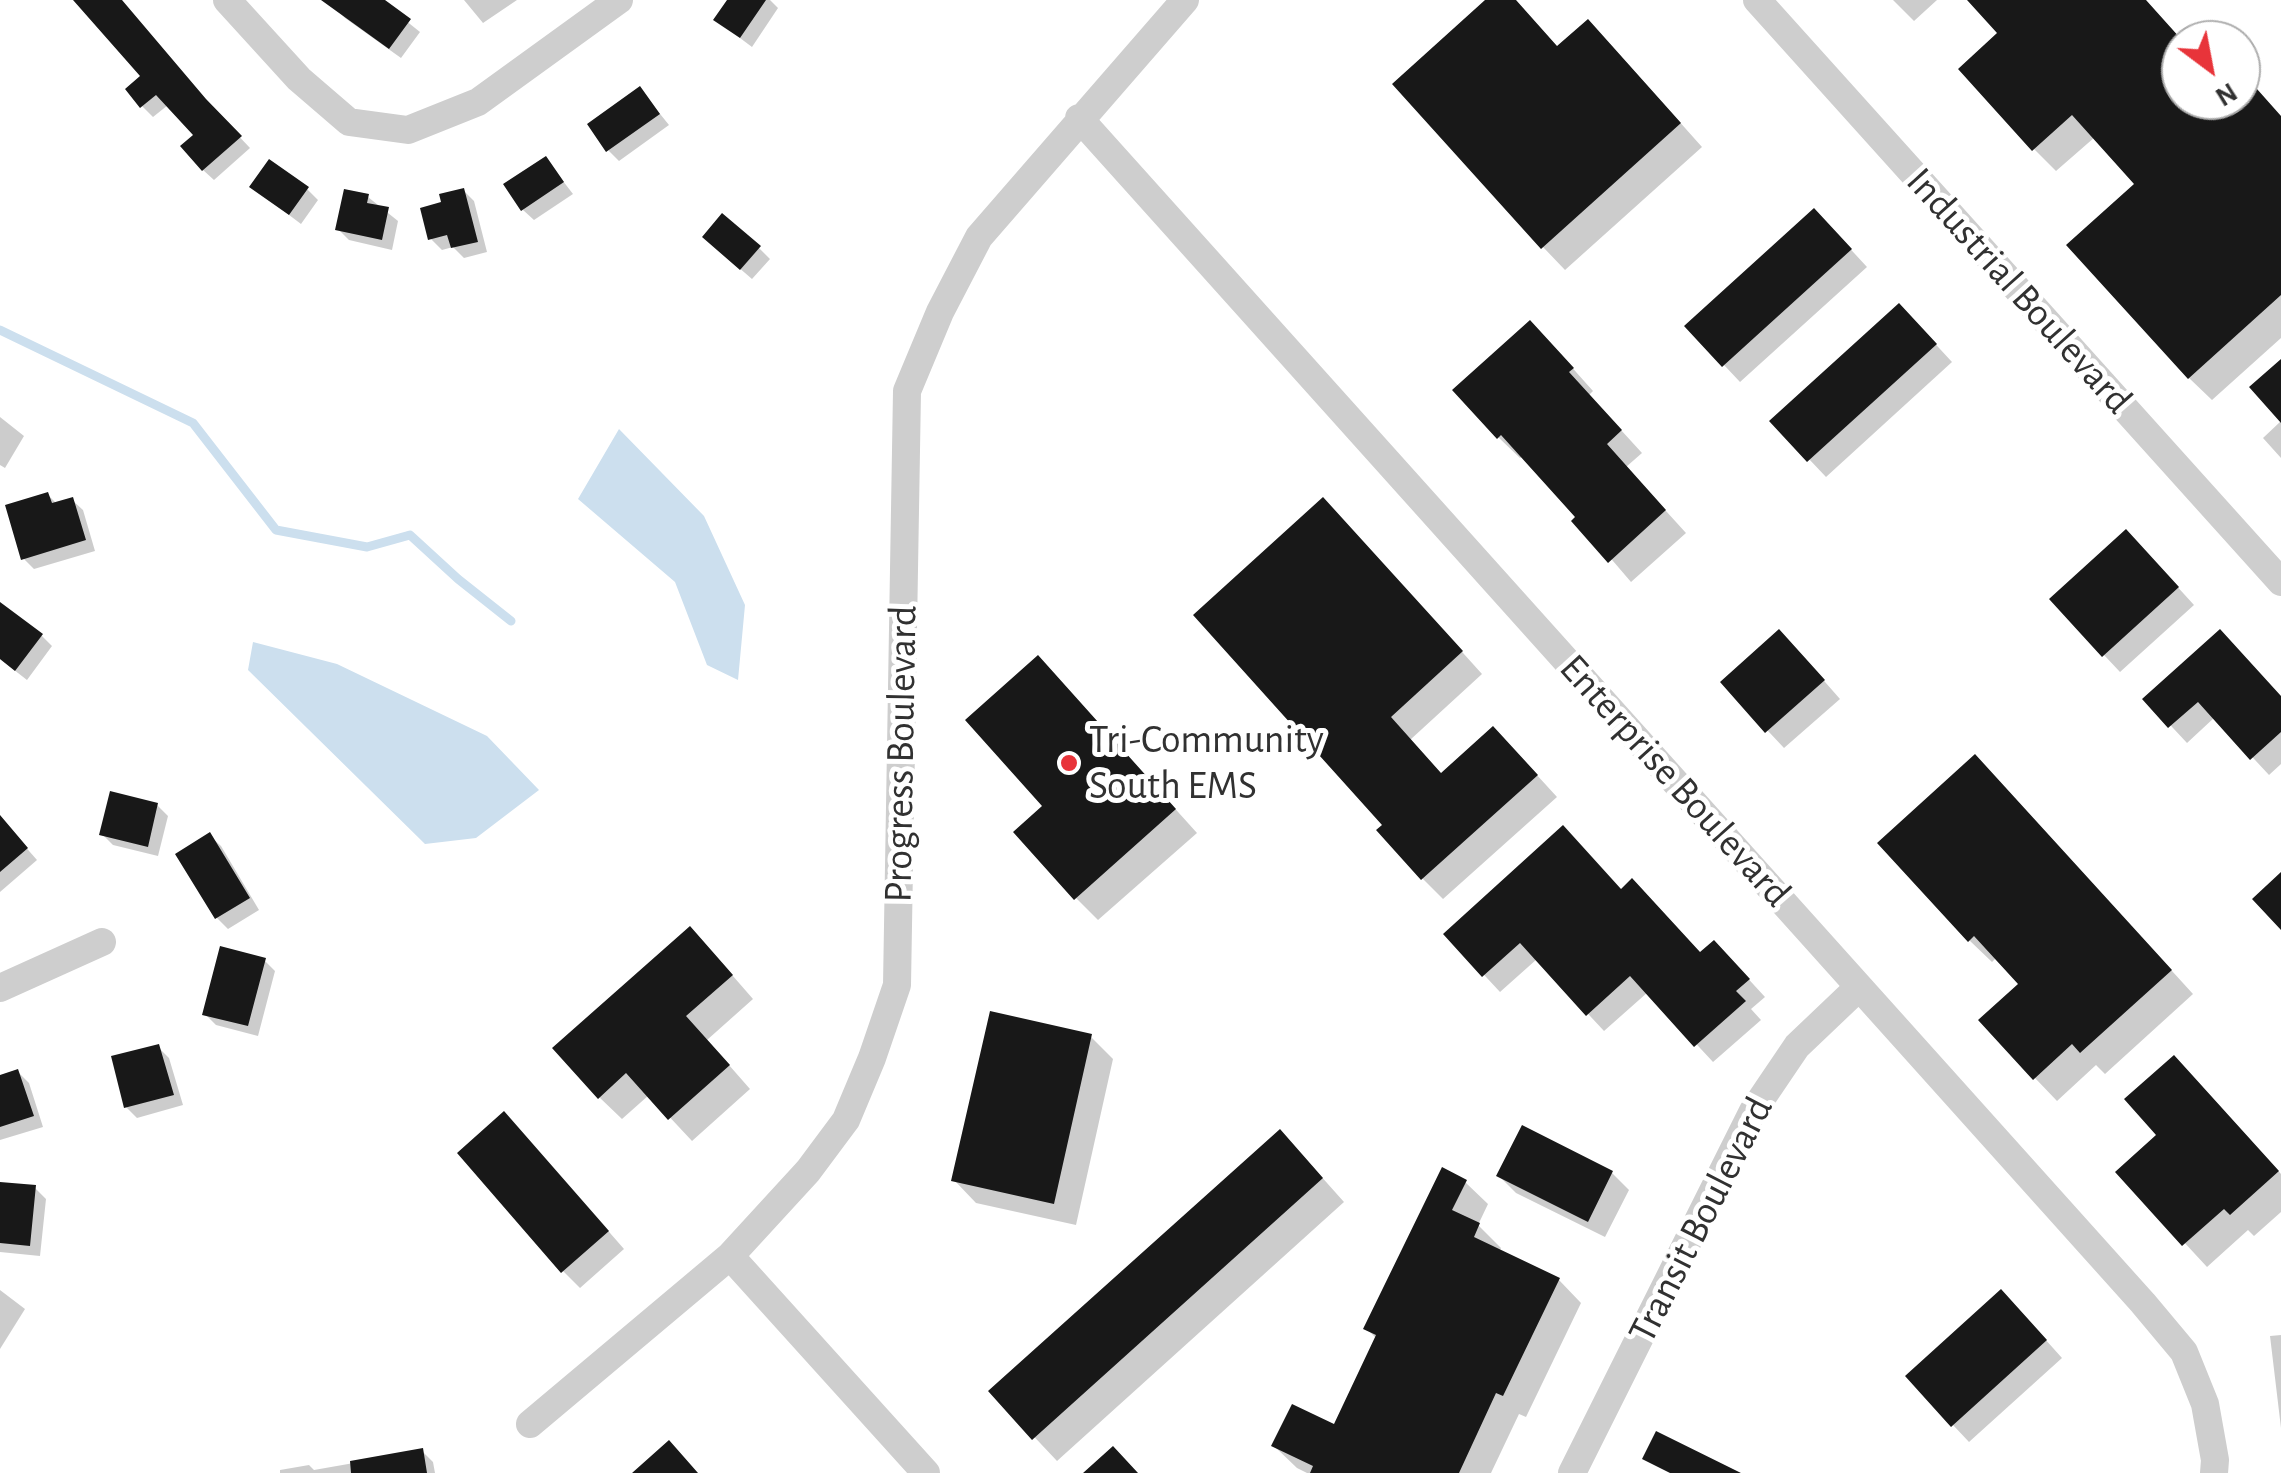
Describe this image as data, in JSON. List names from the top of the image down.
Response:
{
  "streets": {
    "street": [
      "Industrial Boulevard",
      "Progress Boulevard",
      "Enterprise Boulevard",
      "Transit Boulevard"
    ]
  },
  "crossings": [
    ["Progress Boulevard", "Enterprise Boulevard"],
    ["Enterprise Boulevard", "Transit Boulevard"]
  ],
  "places": ["Tri-Community South EMS"],
  "north": "bottom right"
}
